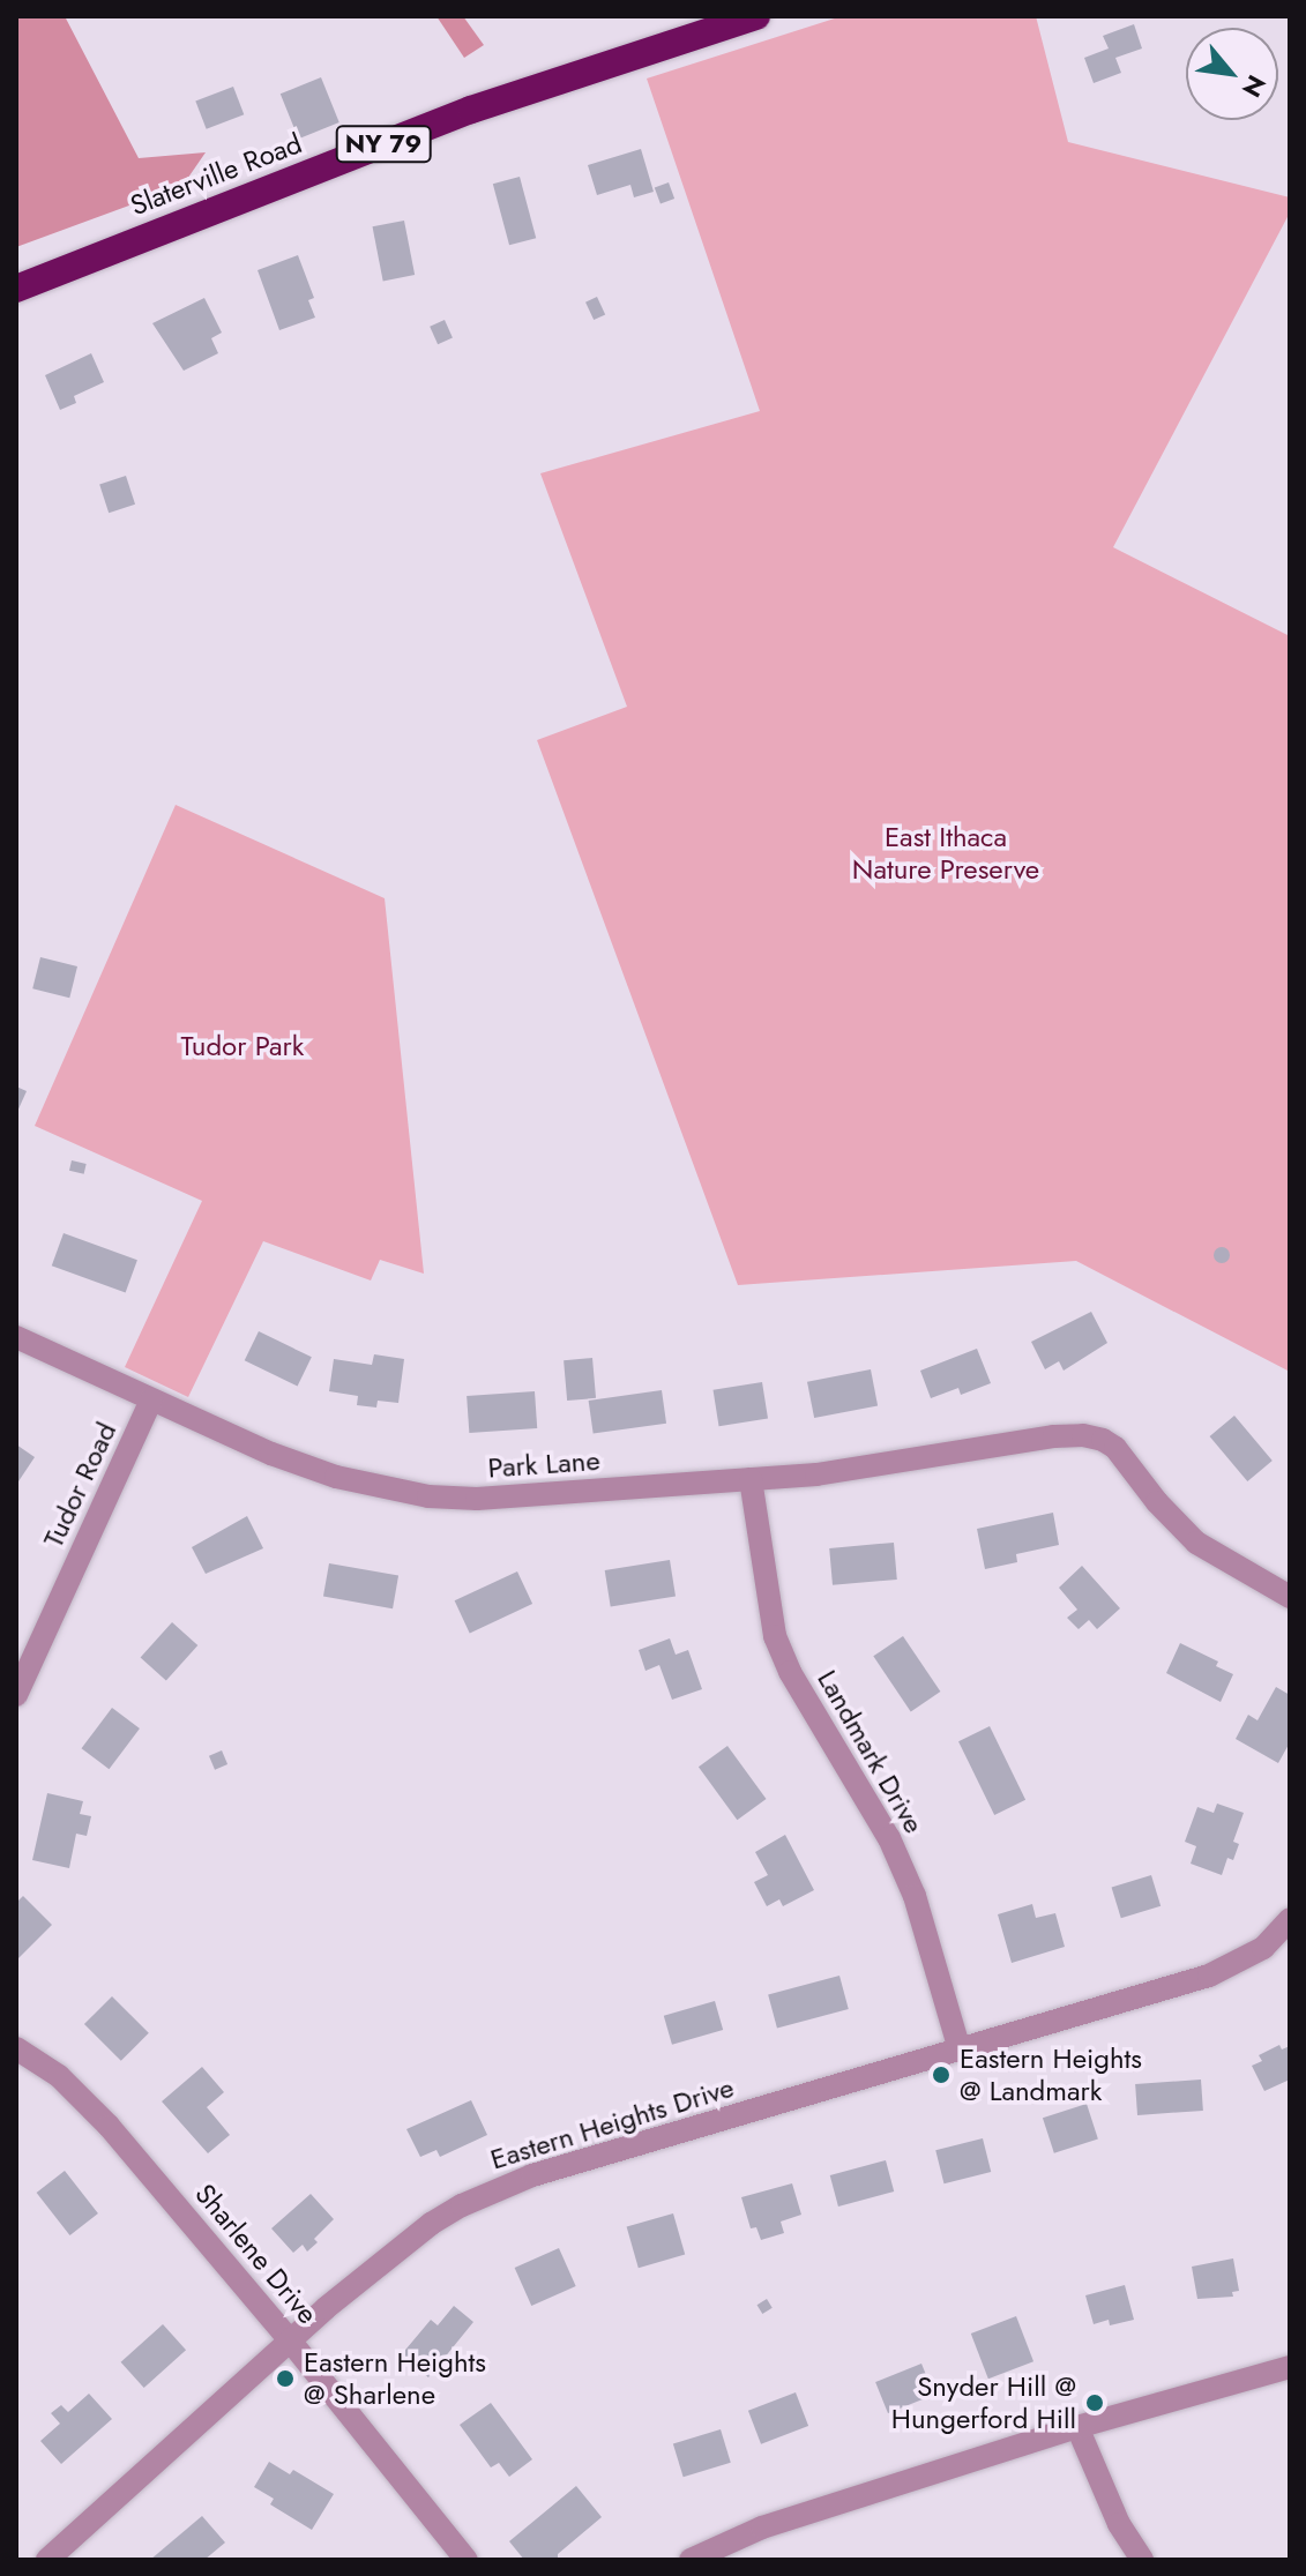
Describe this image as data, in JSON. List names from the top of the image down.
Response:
{
  "streets": {
    "highway": ["NY 79", "Slaterville Road"],
    "street": [
      "Park Lane",
      "Tudor Road",
      "Landmark Drive",
      "Eastern Heights Drive",
      "Sharlene Drive"
    ]
  },
  "crossings": [
    ["Park Lane", "Tudor Road"],
    ["Park Lane", "Landmark Drive"],
    ["Landmark Drive", "Eastern Heights Drive"],
    ["Eastern Heights Drive", "Sharlene Drive"]
  ],
  "parks": ["East Ithaca Nature Preserve", "Tudor Park"],
  "places": ["Eastern Heights @ Landmark", "Eastern Heights @ Sharlene", "Snyder Hill @ Hungerford Hill"],
  "north": "bottom right"
}
